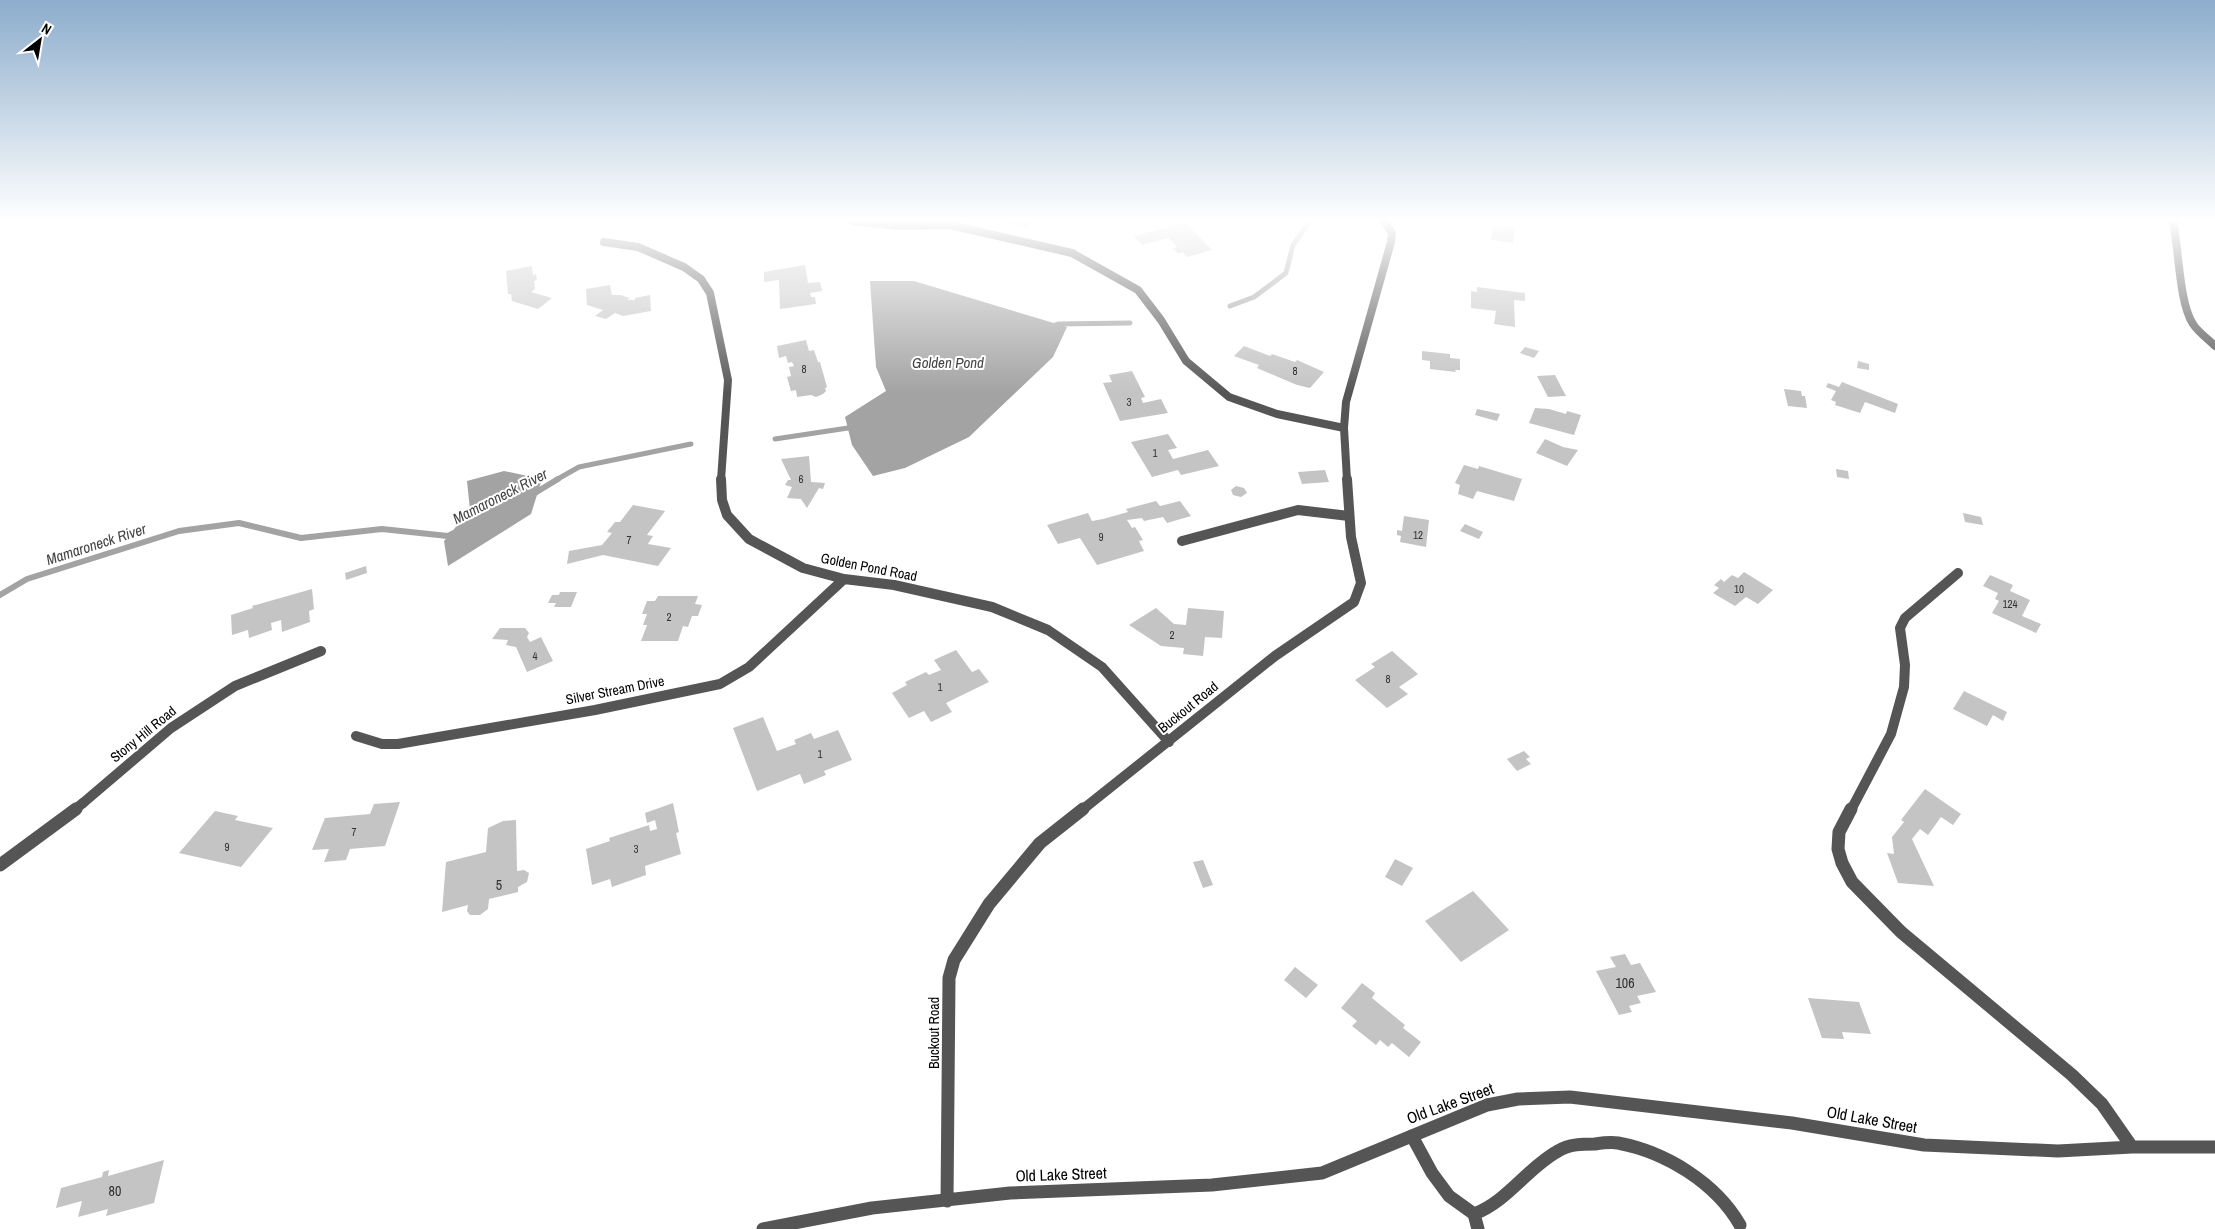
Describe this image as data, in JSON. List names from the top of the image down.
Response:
{
  "streets": {
    "street": [
      "Golden Pond Road",
      "Silver Stream Drive",
      "Buckout Road",
      "Stony Hill Road",
      "Old Lake Street"
    ]
  },
  "crossings": [
    ["Golden Pond Road", "Silver Stream Drive"],
    ["Golden Pond Road", "Buckout Road"],
    ["Buckout Road", "Old Lake Street"]
  ],
  "water": ["Golden Pond", "Mamaroneck River"],
  "house_numbers": [
    "8",
    "8",
    "3",
    "1",
    "6",
    "12",
    "9",
    "7",
    "10",
    "124",
    "2",
    "2",
    "4",
    "8",
    "1",
    "1",
    "7",
    "9",
    "3",
    "5",
    "106",
    "80"
  ],
  "north": "top right"
}
